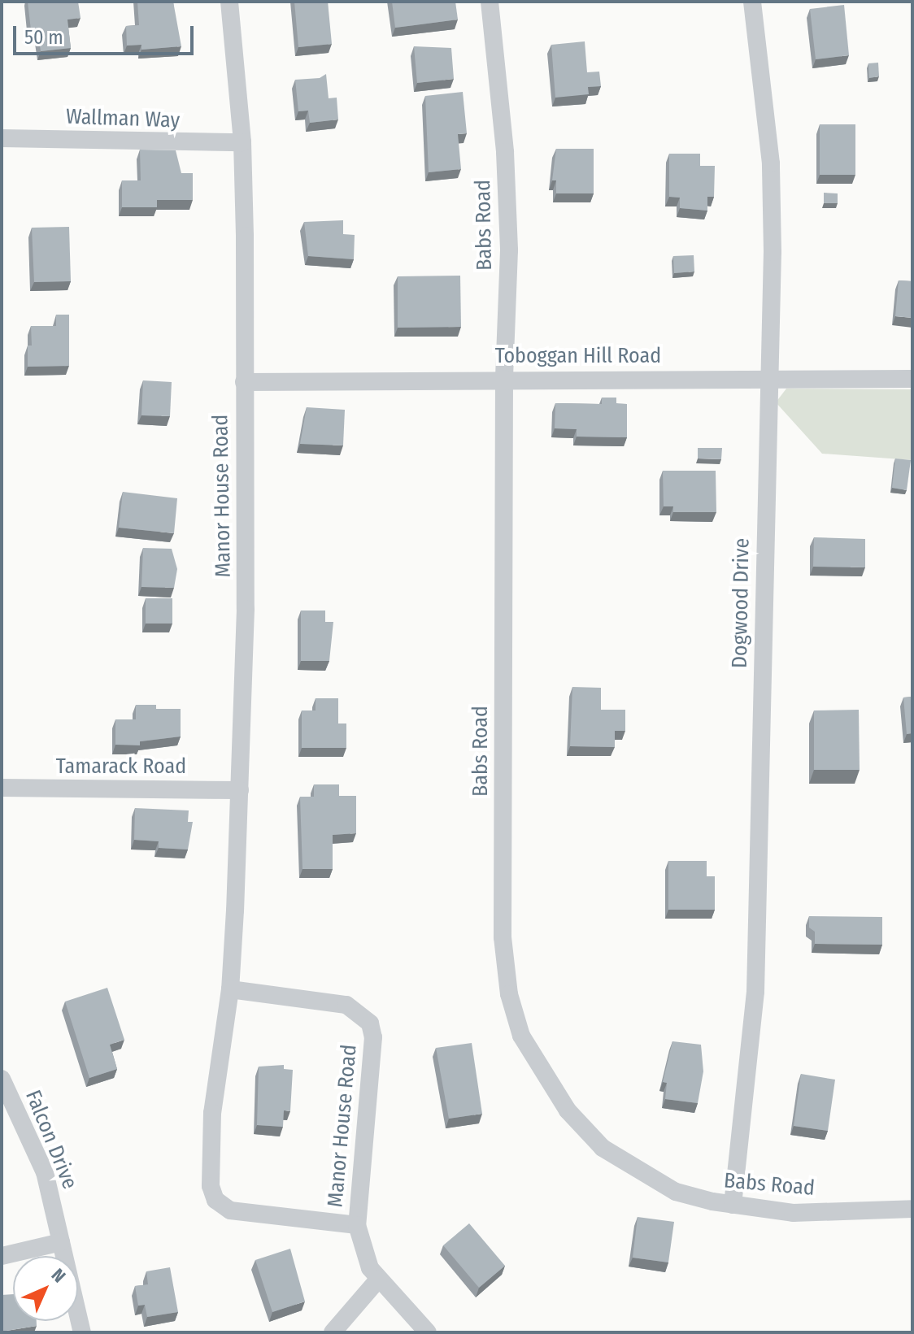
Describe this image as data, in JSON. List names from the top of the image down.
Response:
{
  "streets": {
    "street": [
      "Wallman Way",
      "Babs Road",
      "Toboggan Hill Road",
      "Manor House Road",
      "Dogwood Drive",
      "Tamarack Road",
      "Falcon Drive"
    ]
  },
  "crossings": [
    ["Wallman Way", "Manor House Road"],
    ["Babs Road", "Toboggan Hill Road"],
    ["Babs Road", "Dogwood Drive"],
    ["Toboggan Hill Road", "Manor House Road"],
    ["Toboggan Hill Road", "Dogwood Drive"],
    ["Manor House Road", "Tamarack Road"]
  ],
  "scale_bar": "50 m",
  "north": "top right"
}
